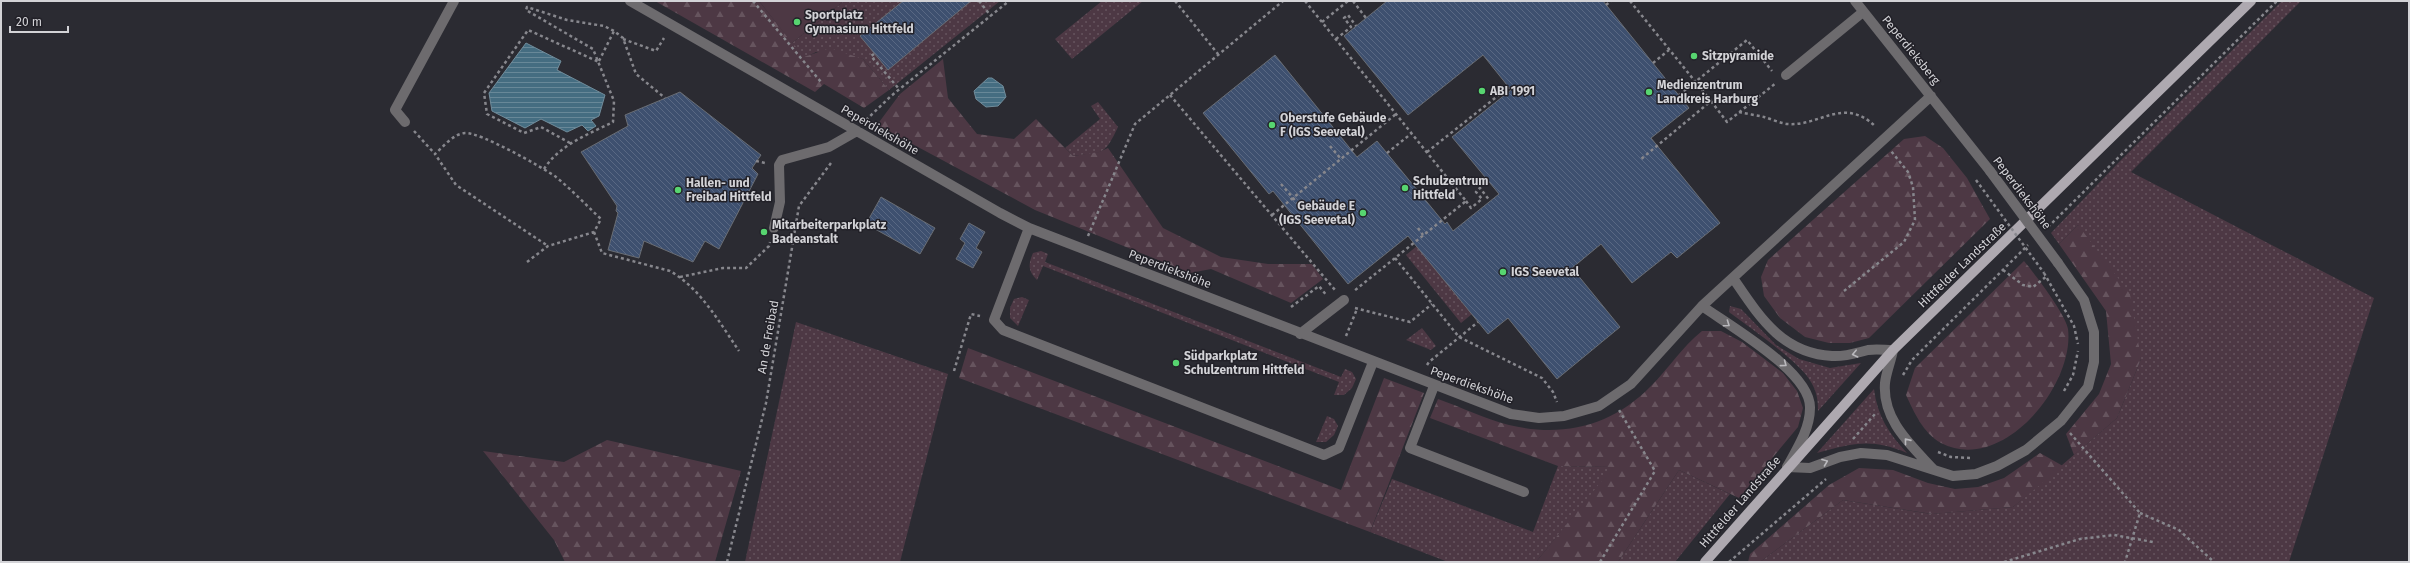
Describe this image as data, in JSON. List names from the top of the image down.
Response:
{
  "streets": {
    "main road": ["Hittfelder Landstraße"],
    "street": ["Peperdieksberg", "Peperdiekshöhe"],
    "path": ["An de Freibad"]
  },
  "crossings": [
    ["Peperdieksberg", "Peperdiekshöhe"],
    ["Peperdiekshöhe", "Hittfelder Landstraße"]
  ],
  "places": [
    "Sportplatz Gymnasium Hittfeld",
    "Sitzpyramide",
    "ABI 1991",
    "Medienzentrum Landkreis Harburg",
    "Oberstufe Gebäude F (IGS Seevetal)",
    "Schulzentrum Hittfeld",
    "Hallen- und Freibad Hittfeld",
    "Gebäude E (IGS Seevetal)",
    "Mitarbeiterparkplatz Badeanstalt",
    "IGS Seevetal",
    "Südparkplatz Schulzentrum Hittfeld"
  ],
  "scale_bar": "20 m"
}
